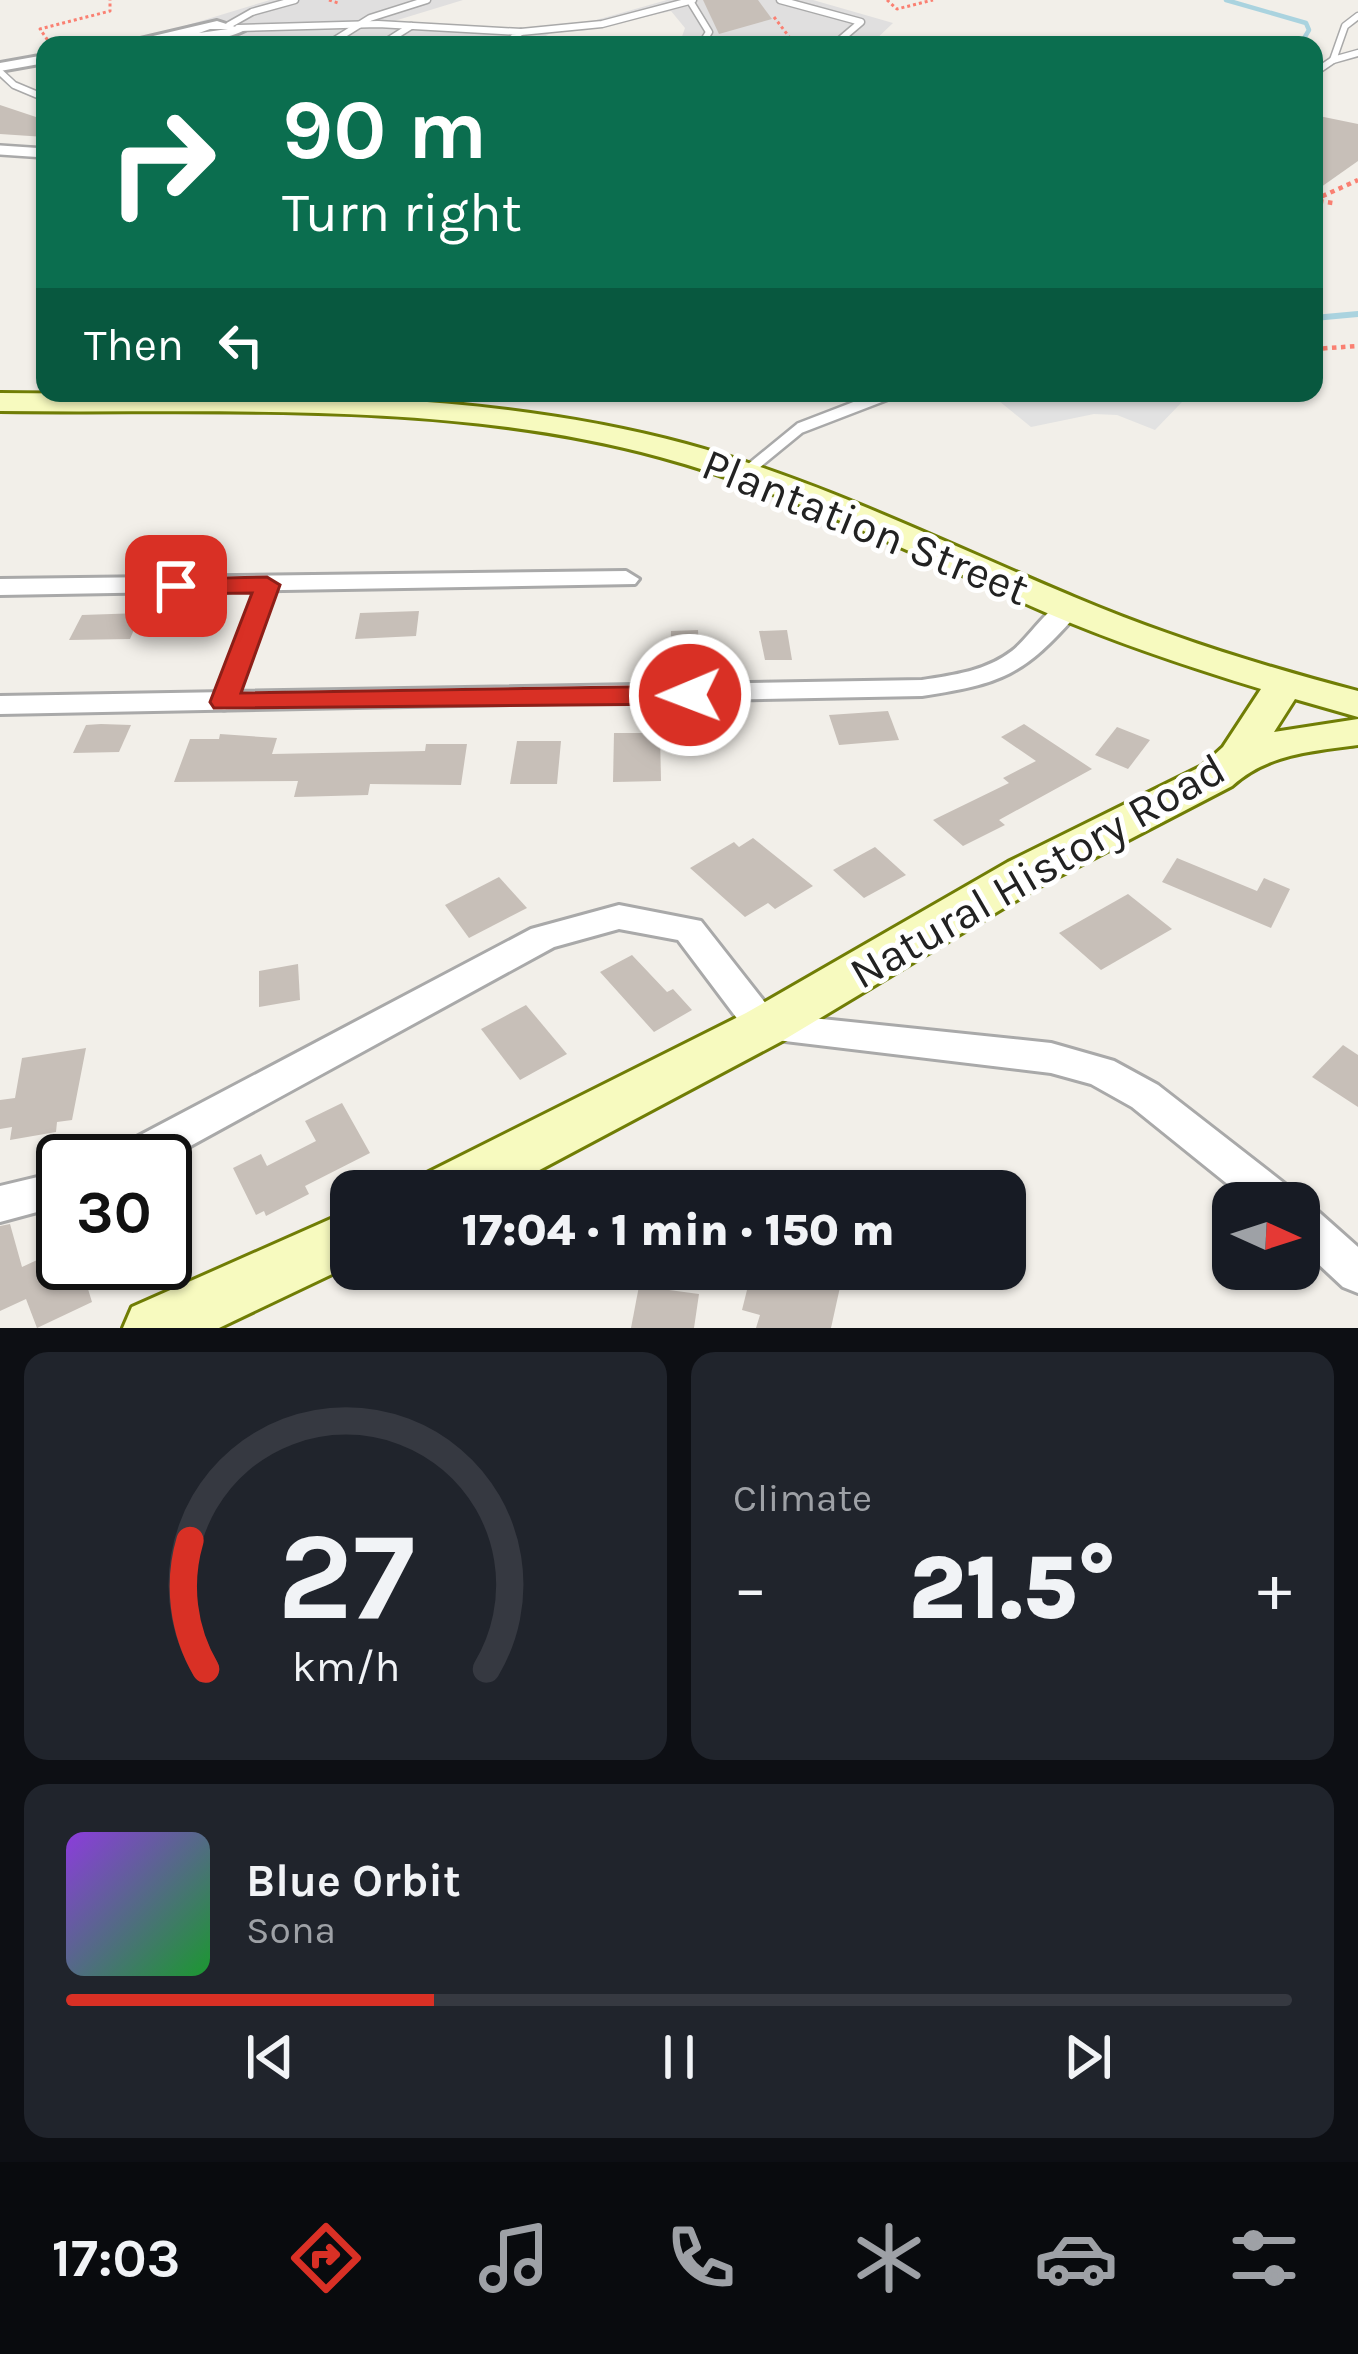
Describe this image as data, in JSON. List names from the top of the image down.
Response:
{
  "streets": {
    "main road": ["Plantation Street", "Natural History Road"]
  },
  "crossings": [
    ["Plantation Street", "Natural History Road"]
  ],
  "north": "right",
  "page": {
    "turn": ["90 m", "Turn right"],
    "then": "Then",
    "limit": "30",
    "trip": "17:04 · 1 min · 150 m",
    "tile": "Climate",
    "heat": ["−", "21.5°", "+"],
    "song": ["Blue Orbit", "Sona"],
    "tabs": "17:03",
    "gauge": ["27", "km/h"]
  }
}
